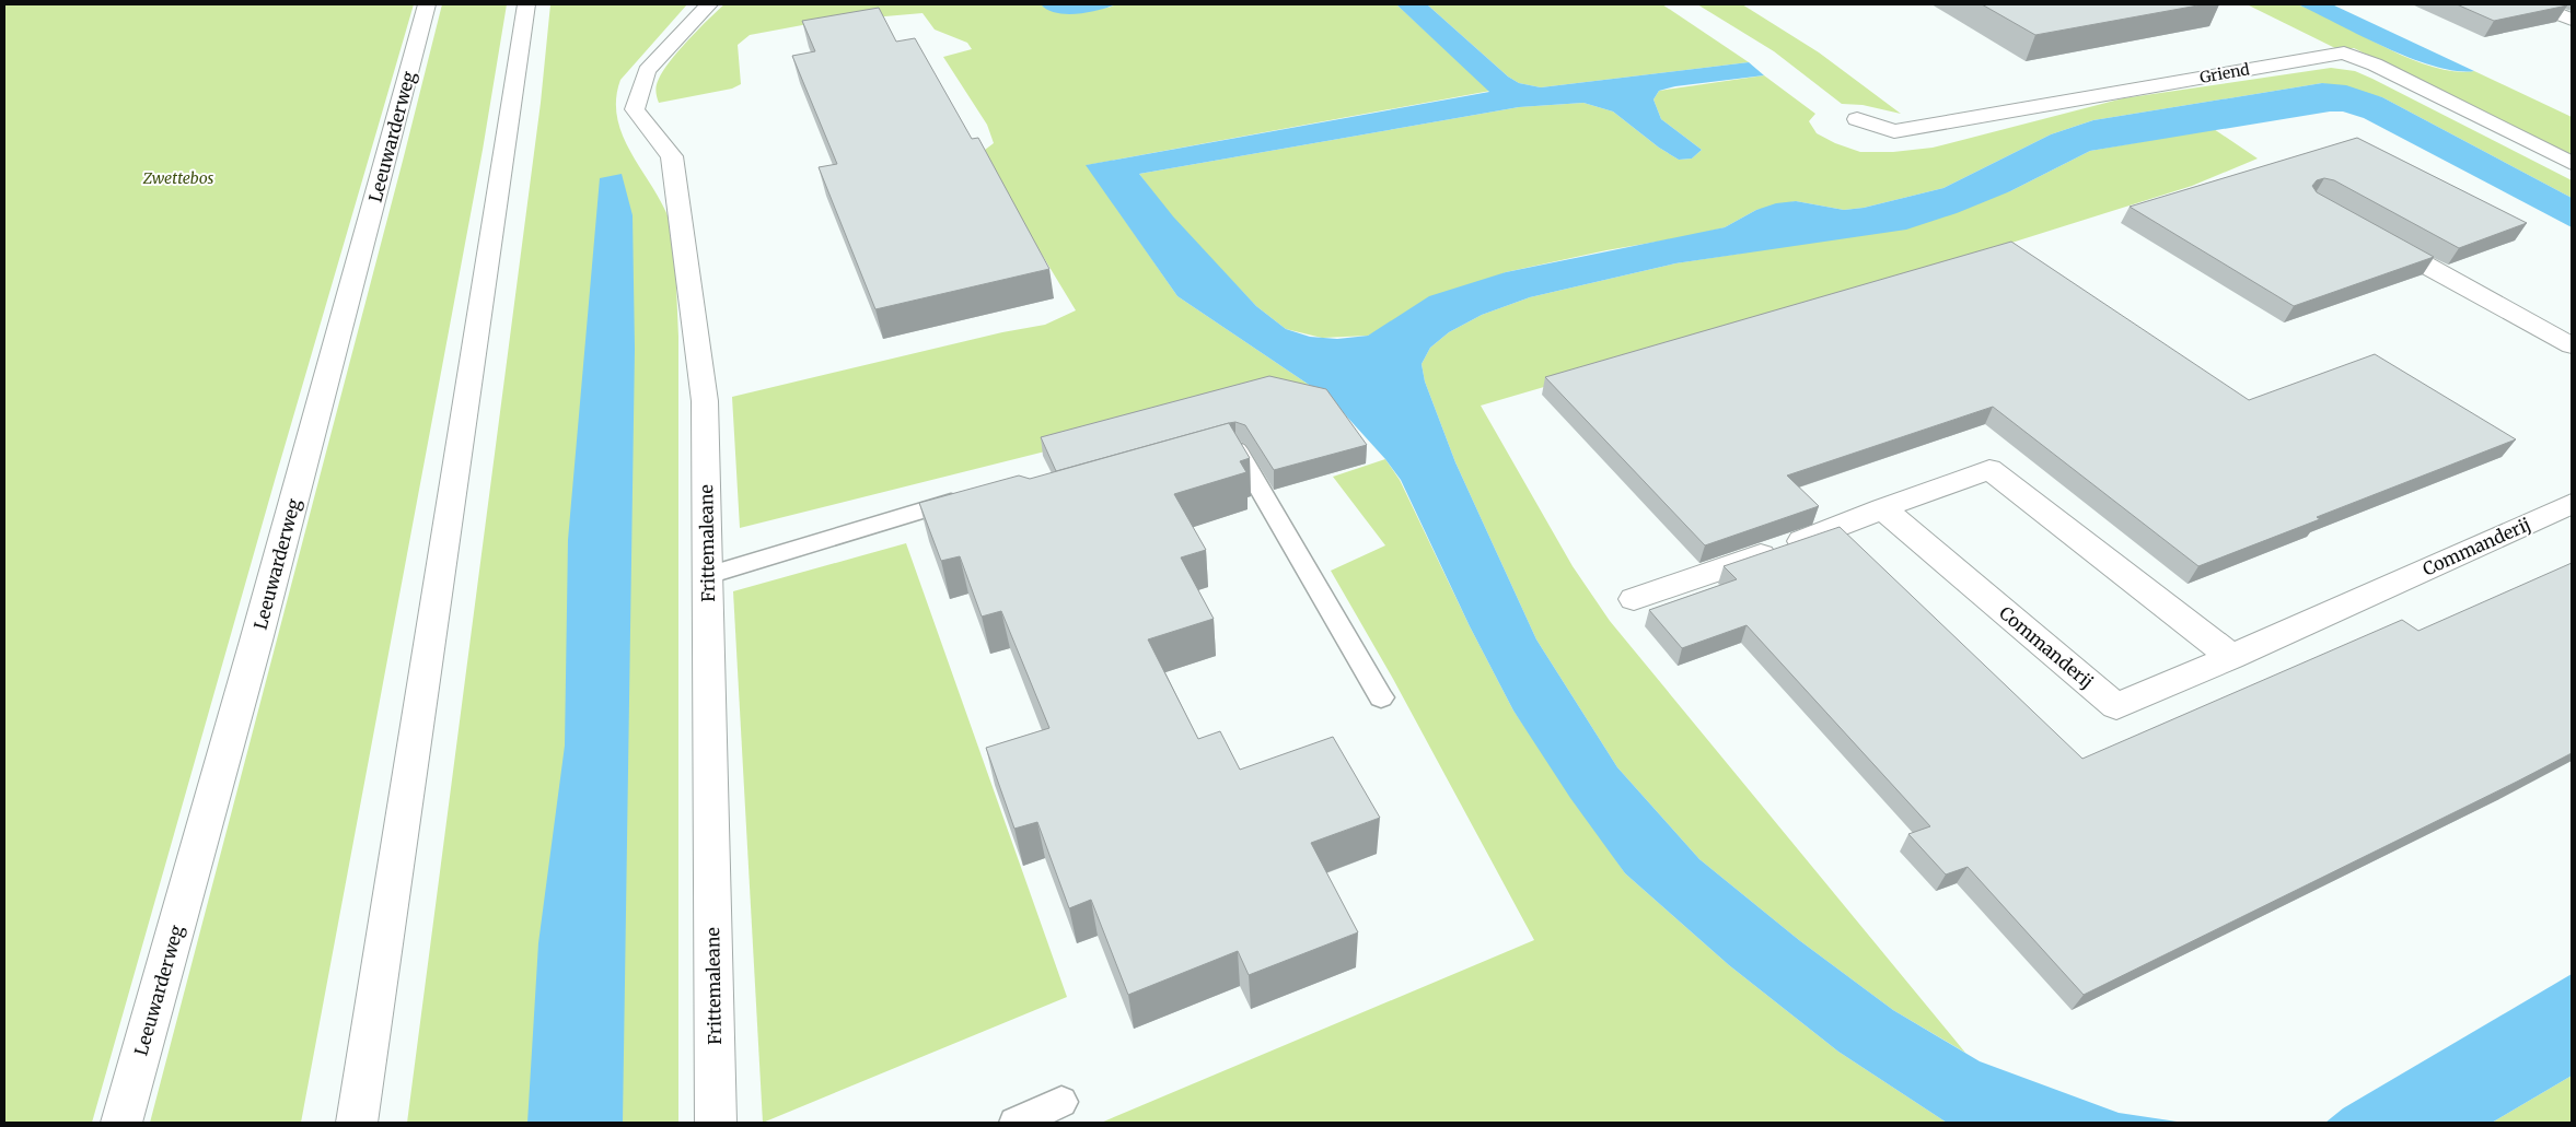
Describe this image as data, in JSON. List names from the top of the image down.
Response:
{
  "streets": {
    "street": [
      "Griend",
      "Leeuwarderweg",
      "Frittemaleane",
      "Commanderij"
    ]
  },
  "parks": ["Zwettebos"]
}
